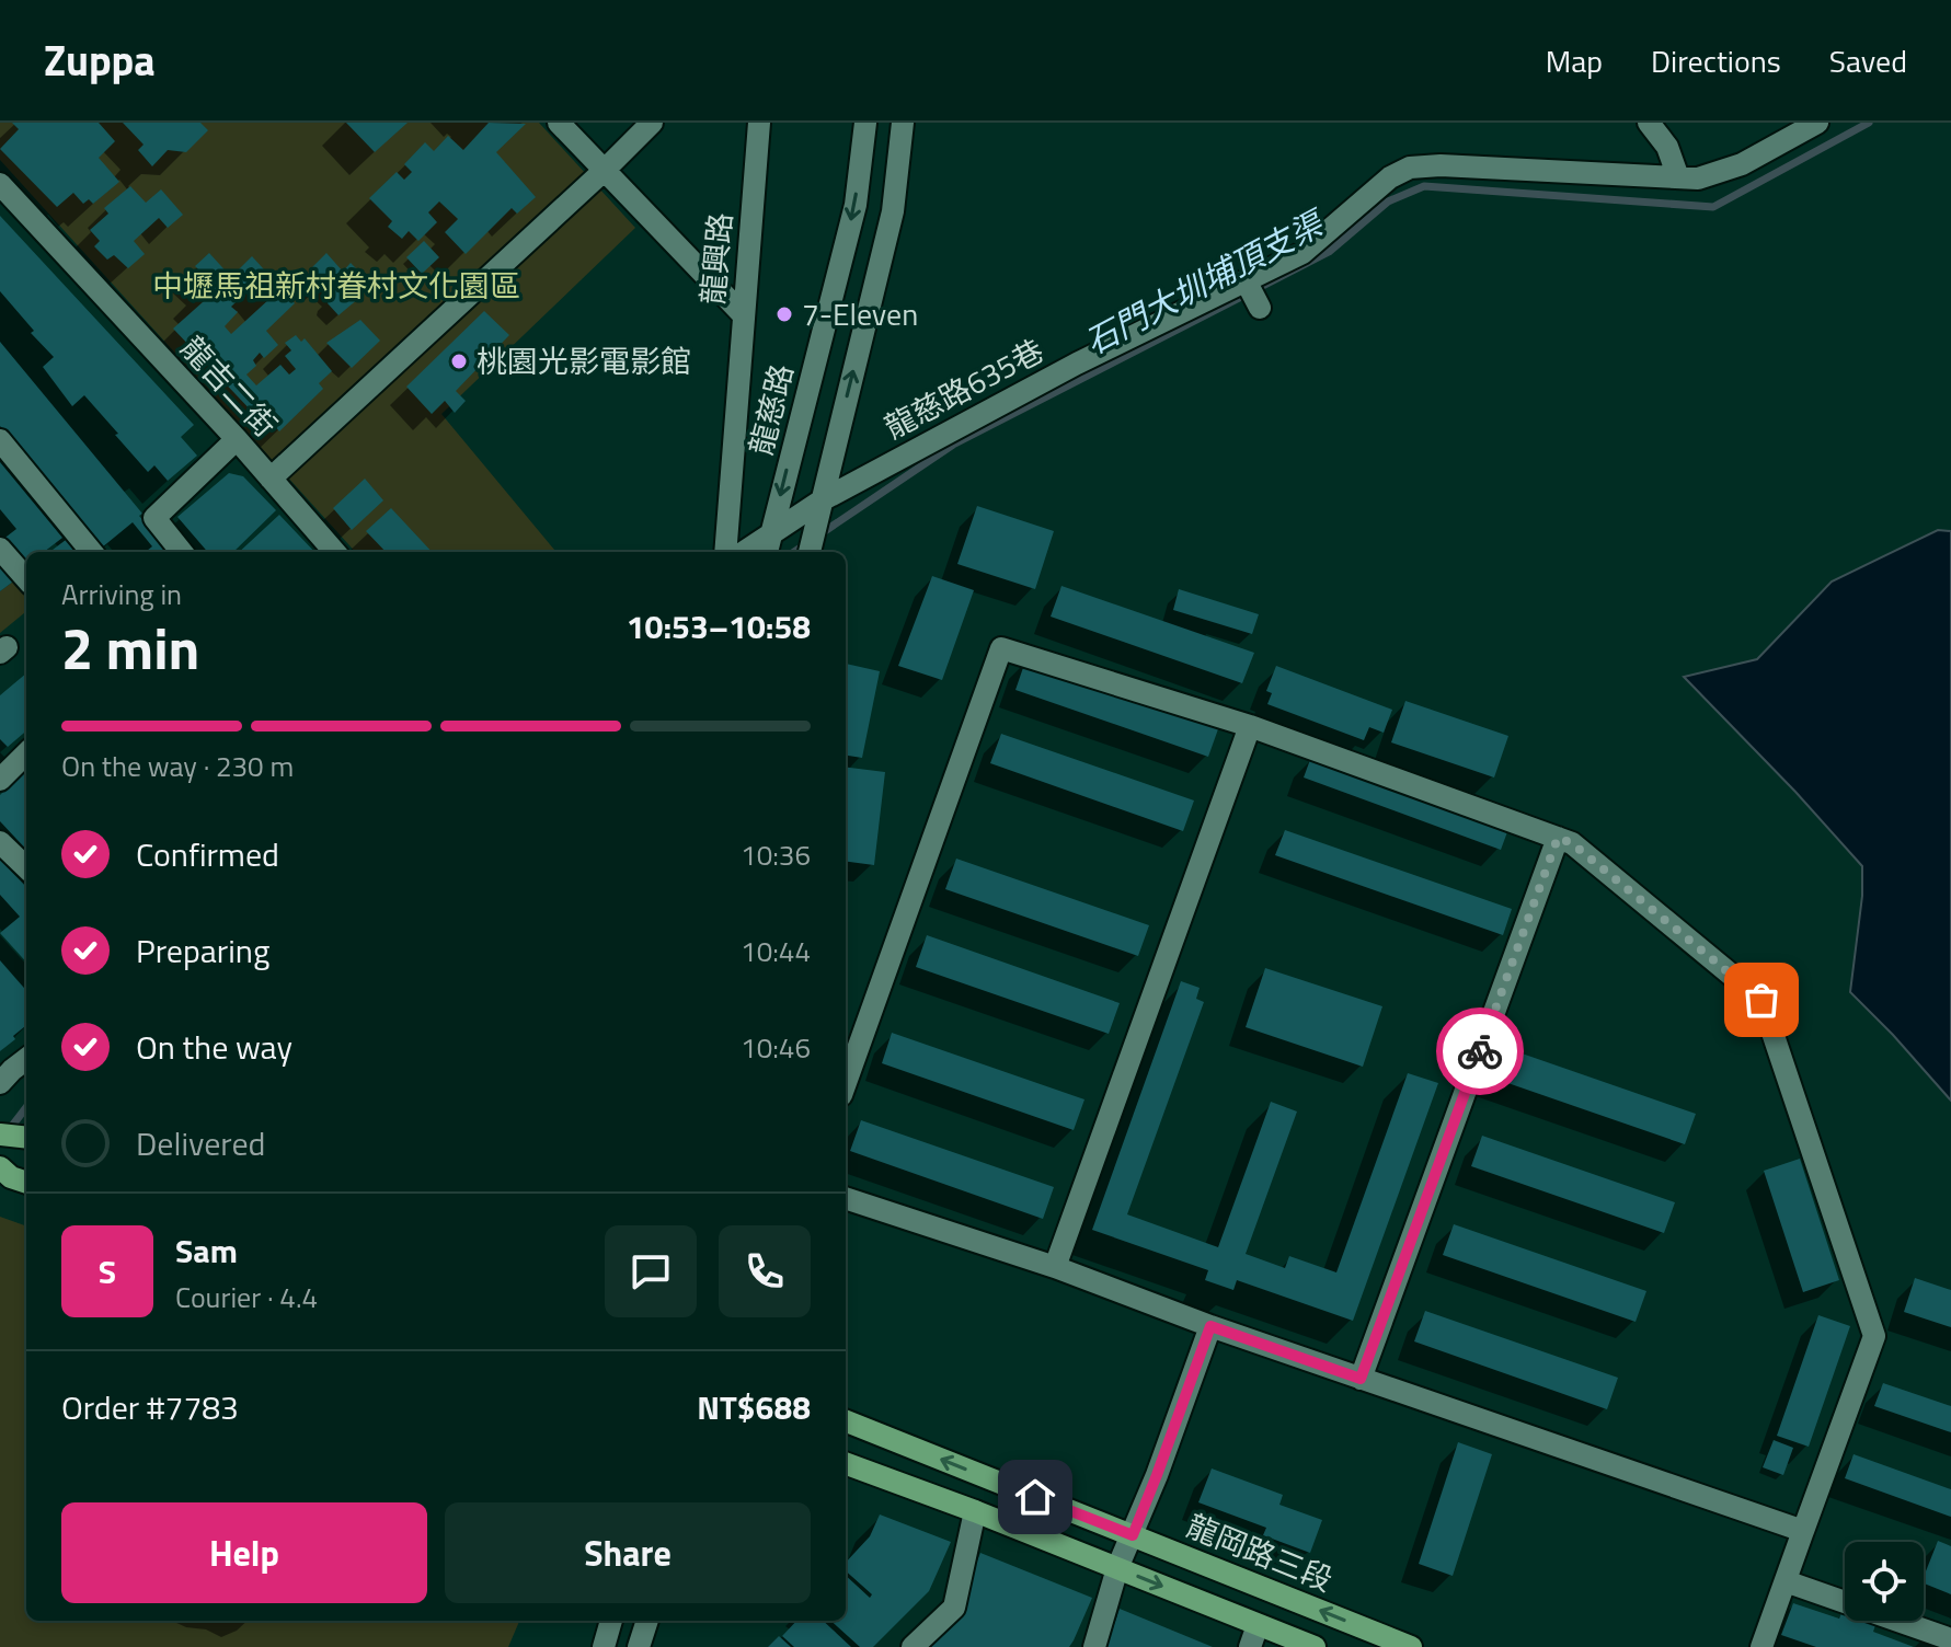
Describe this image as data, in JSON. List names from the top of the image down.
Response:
{
  "streets": {
    "main road": ["龍岡路三段"],
    "street": [
      "龍興路",
      "龍吉二街",
      "龍慈路635巷",
      "龍慈路"
    ]
  },
  "crossings": [
    ["龍慈路635巷", "龍慈路"]
  ],
  "water": ["石門大圳埔頂支渠"],
  "parks": ["中壢馬祖新村眷村文化園區"],
  "places": ["7-Eleven", "桃園光影電影館"],
  "page": {
    "header": "Zuppa",
    "nav": ["Map", "Directions", "Saved"],
    "heading": ["2 min", "Arriving in", "10:53–10:58"],
    "panel": [
      "Sam",
      "Courier · 4.4",
      "Order #7783",
      "NT$688"
    ],
    "bar": "On the way · 230 m",
    "list": [
      ["Confirmed", "10:36"],
      ["Preparing", "10:44"],
      ["On the way", "10:46"],
      "Delivered"
    ],
    "round": "S",
    "buttons": ["Help", "Share"]
  }
}
